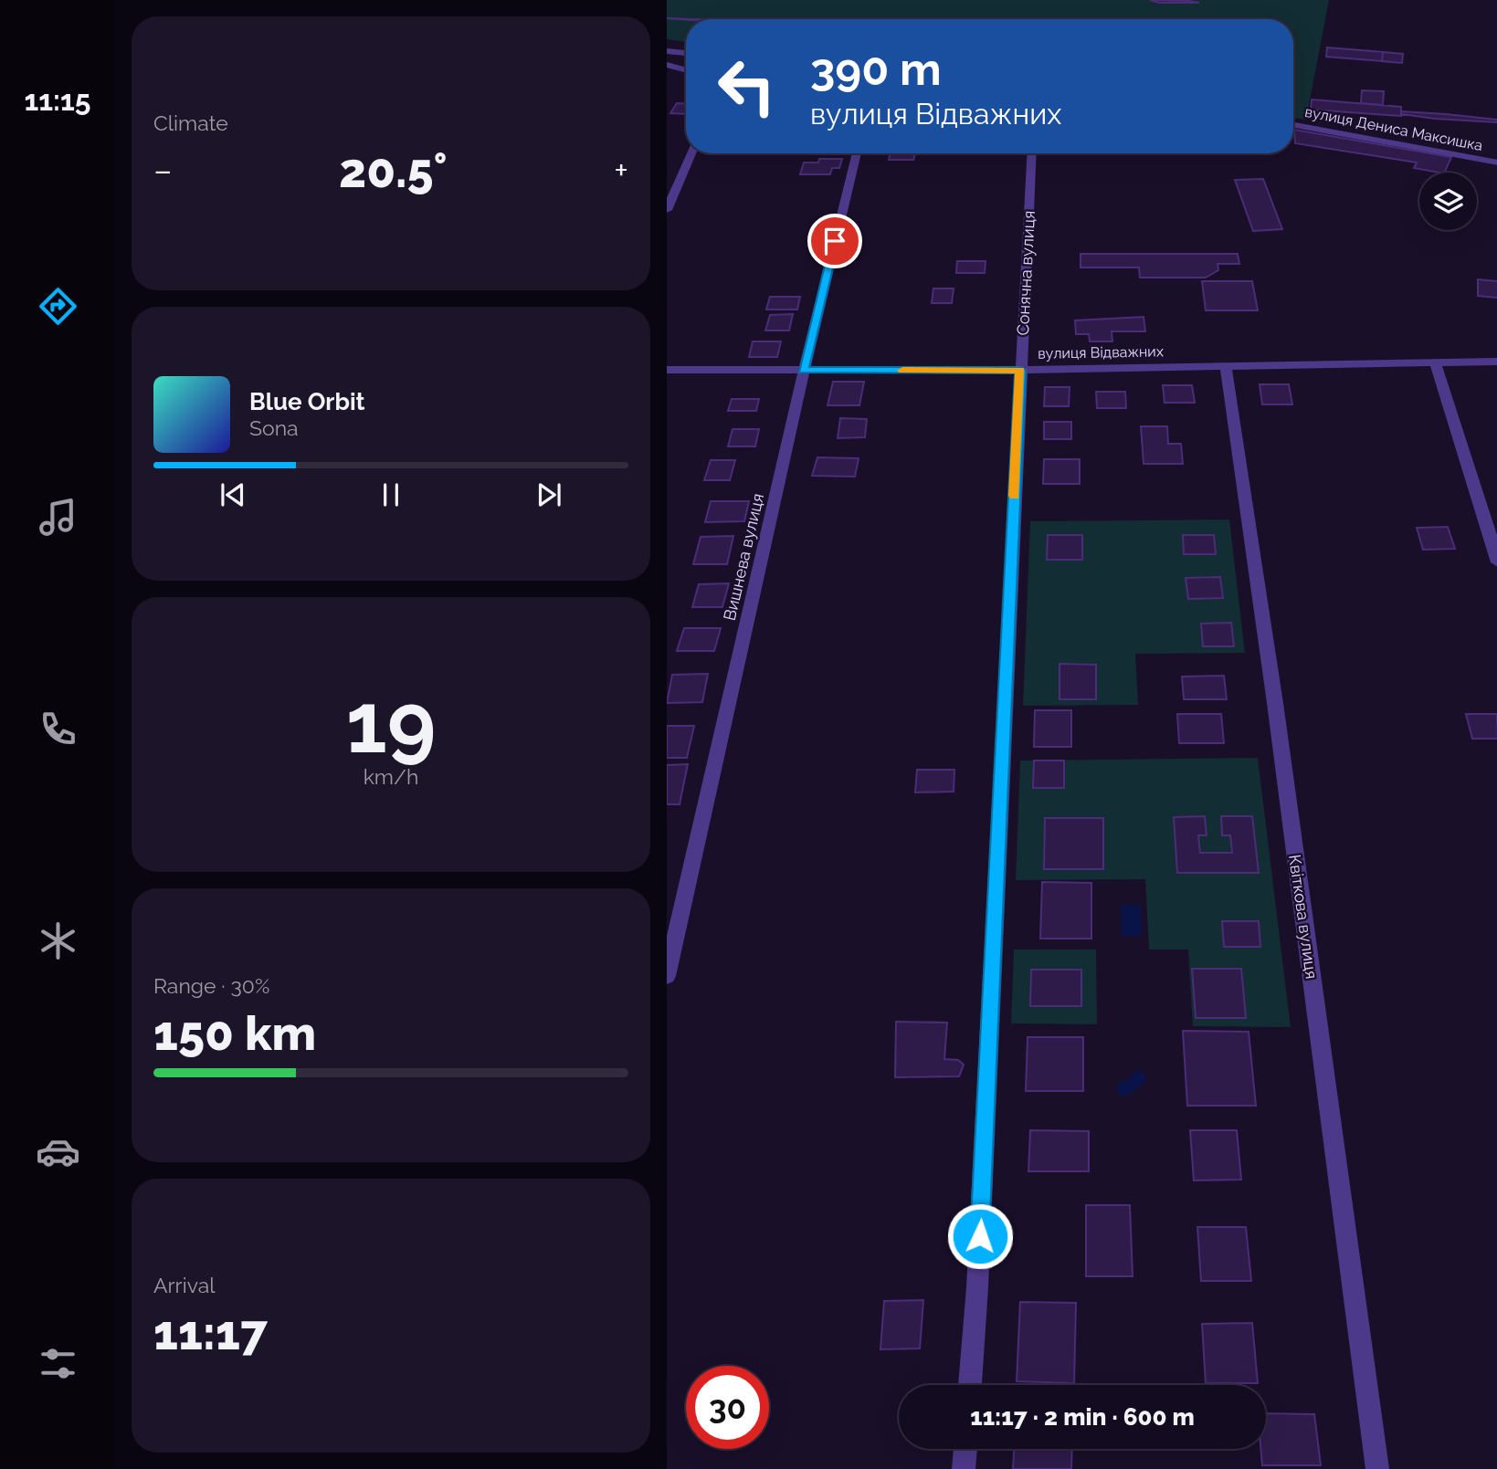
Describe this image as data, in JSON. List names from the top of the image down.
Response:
{
  "streets": {
    "street": [
      "вулиця Дениса Максишка",
      "Сонячна вулиця",
      "вулиця Відважних",
      "Вишнева вулиця",
      "Квіткова вулиця"
    ]
  },
  "crossings": [
    ["Сонячна вулиця", "вулиця Відважних"],
    ["вулиця Відважних", "Вишнева вулиця"],
    ["вулиця Відважних", "Квіткова вулиця"]
  ],
  "page": {
    "tabs": "11:15",
    "tile": [
      "Climate",
      ["19", "km/h"],
      ["Range · 30%", "150 km"],
      ["Arrival", "11:17"]
    ],
    "turn": ["390 m", "вулиця Відважних"],
    "heat": ["−", "20.5°", "+"],
    "song": ["Blue Orbit", "Sona"],
    "limit": "30",
    "trip": "11:17 · 2 min · 600 m"
  }
}
